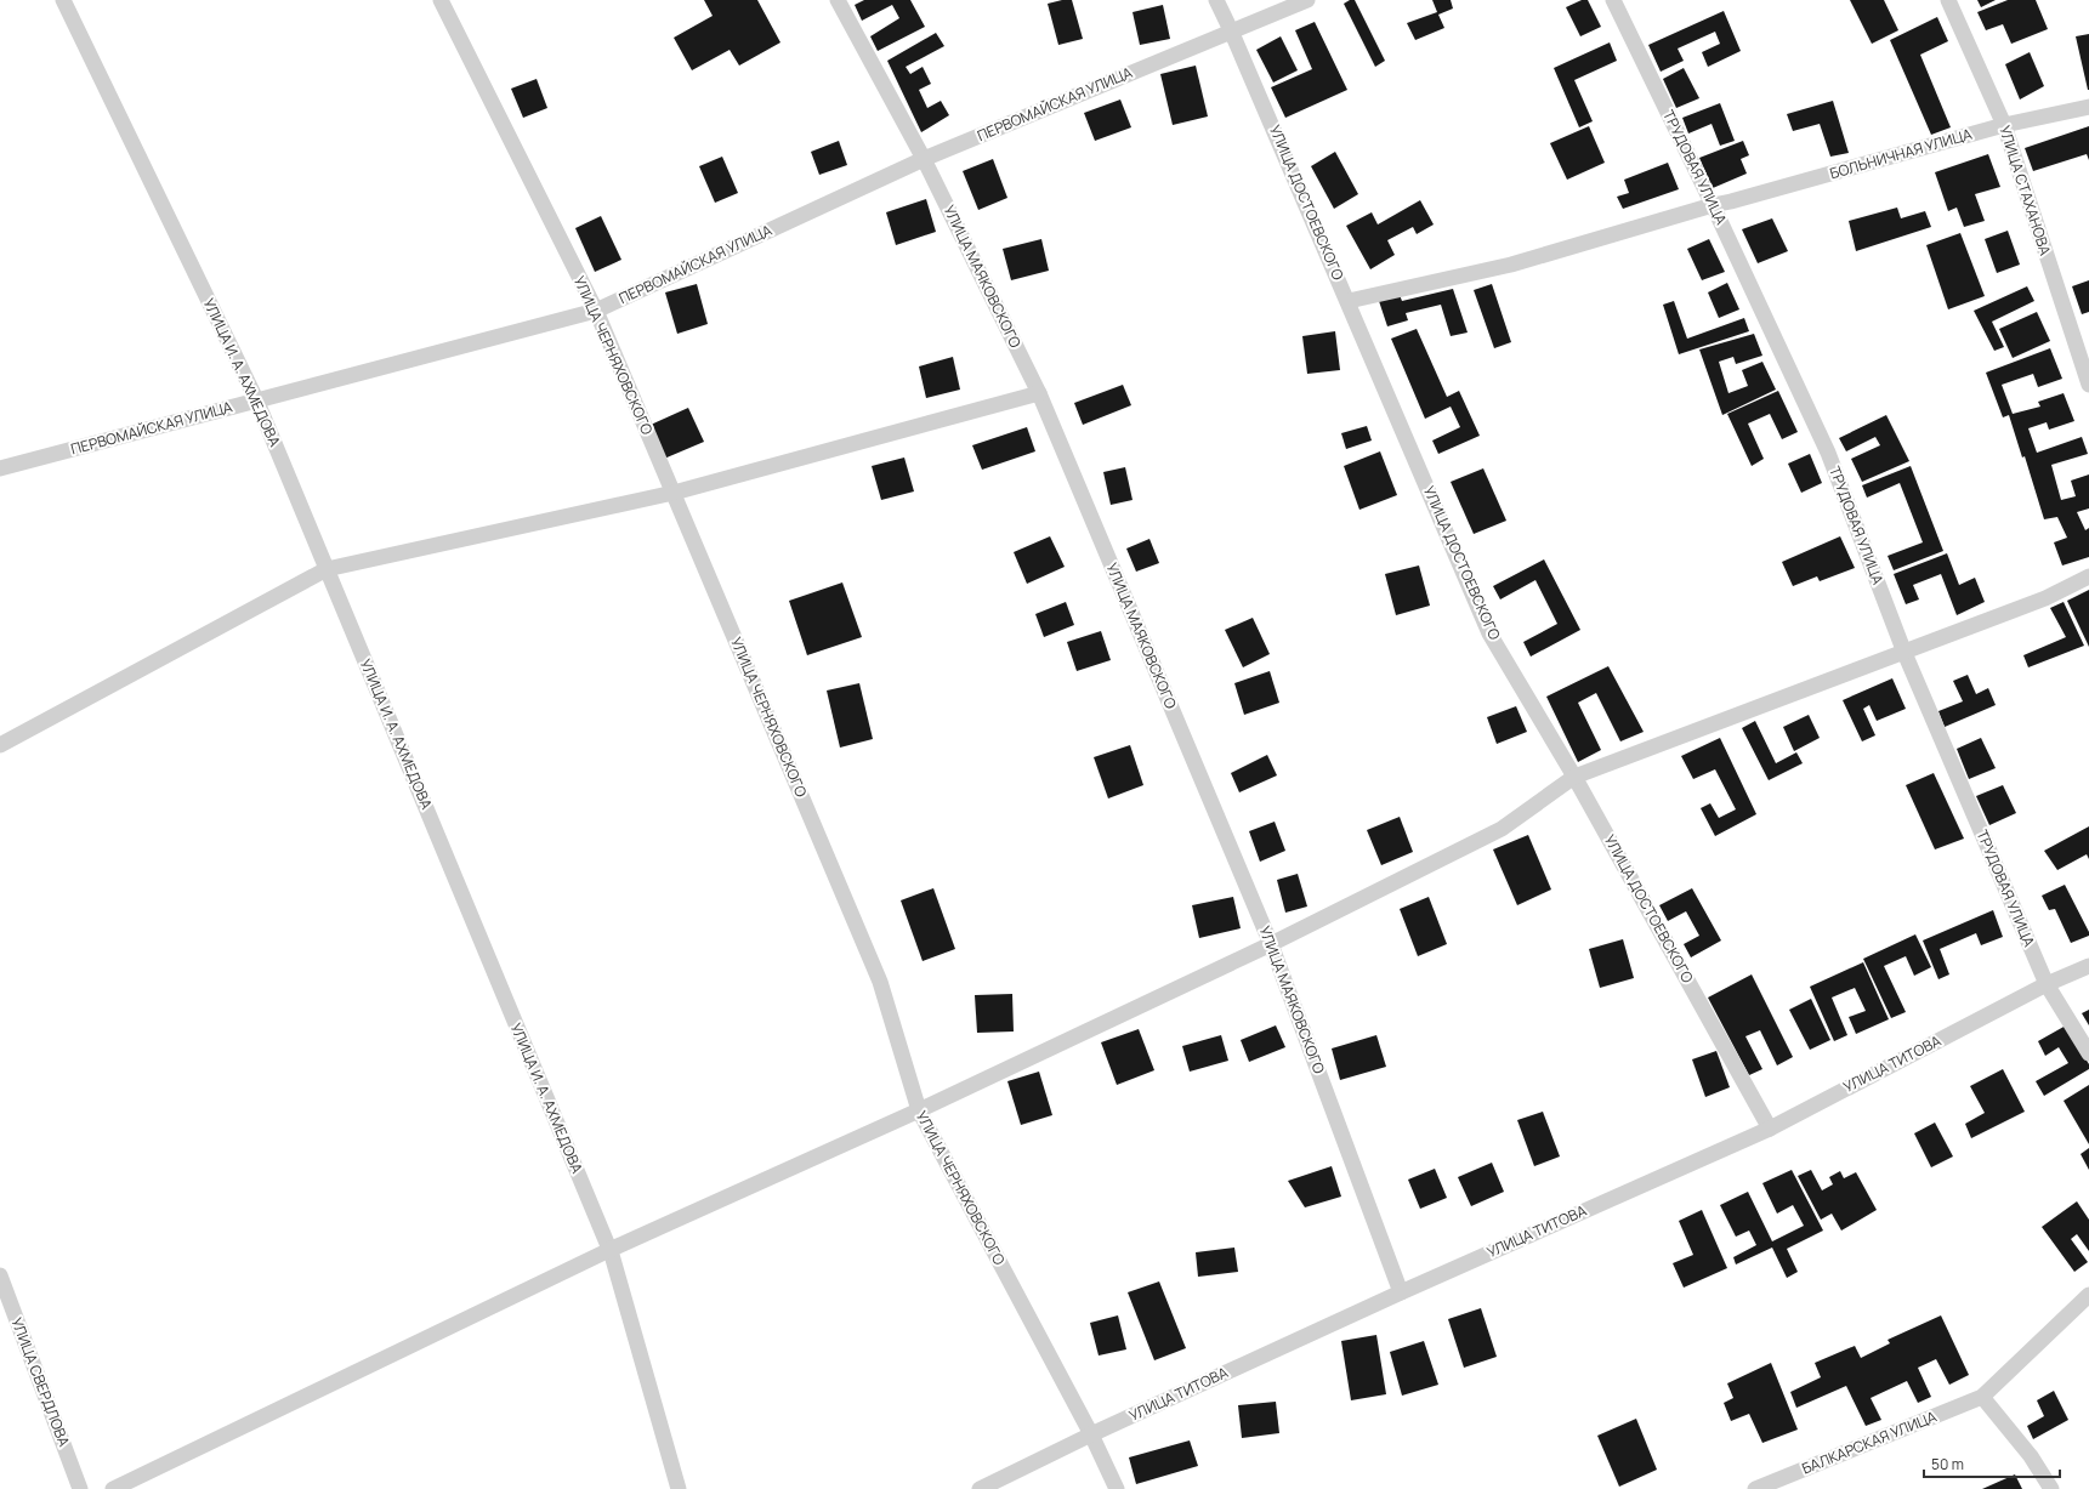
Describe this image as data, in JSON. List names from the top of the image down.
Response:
{
  "streets": {
    "street": [
      "ПЕРВОМАЙСКАЯ УЛИЦА",
      "БОЛЬНИЧНАЯ УЛИЦА",
      "ТРУДОВАЯ УЛИЦА",
      "УЛИЦА СТАХАНОВА",
      "УЛИЦА ДОСТОЕВСКОГО",
      "УЛИЦА МАЯКОВСКОГО",
      "УЛИЦА ЧЕРНЯХОВСКОГО",
      "УЛИЦА И. А. АХМЕДОВА",
      "УЛИЦА ТИТОВА",
      "УЛИЦА СВЕРДЛОВА",
      "БАЛКАРСКАЯ УЛИЦА"
    ]
  },
  "crossings": [
    ["ПЕРВОМАЙСКАЯ УЛИЦА", "УЛИЦА ДОСТОЕВСКОГО"],
    ["ПЕРВОМАЙСКАЯ УЛИЦА", "УЛИЦА МАЯКОВСКОГО"],
    ["ПЕРВОМАЙСКАЯ УЛИЦА", "УЛИЦА ЧЕРНЯХОВСКОГО"],
    ["ПЕРВОМАЙСКАЯ УЛИЦА", "УЛИЦА И. А. АХМЕДОВА"],
    ["БОЛЬНИЧНАЯ УЛИЦА", "ТРУДОВАЯ УЛИЦА"],
    ["БОЛЬНИЧНАЯ УЛИЦА", "УЛИЦА СТАХАНОВА"],
    ["БОЛЬНИЧНАЯ УЛИЦА", "УЛИЦА ДОСТОЕВСКОГО"],
    ["ТРУДОВАЯ УЛИЦА", "УЛИЦА ТИТОВА"],
    ["УЛИЦА ДОСТОЕВСКОГО", "УЛИЦА ТИТОВА"],
    ["УЛИЦА МАЯКОВСКОГО", "УЛИЦА ТИТОВА"],
    ["УЛИЦА ЧЕРНЯХОВСКОГО", "УЛИЦА ТИТОВА"]
  ],
  "scale_bar": "50 m"
}
